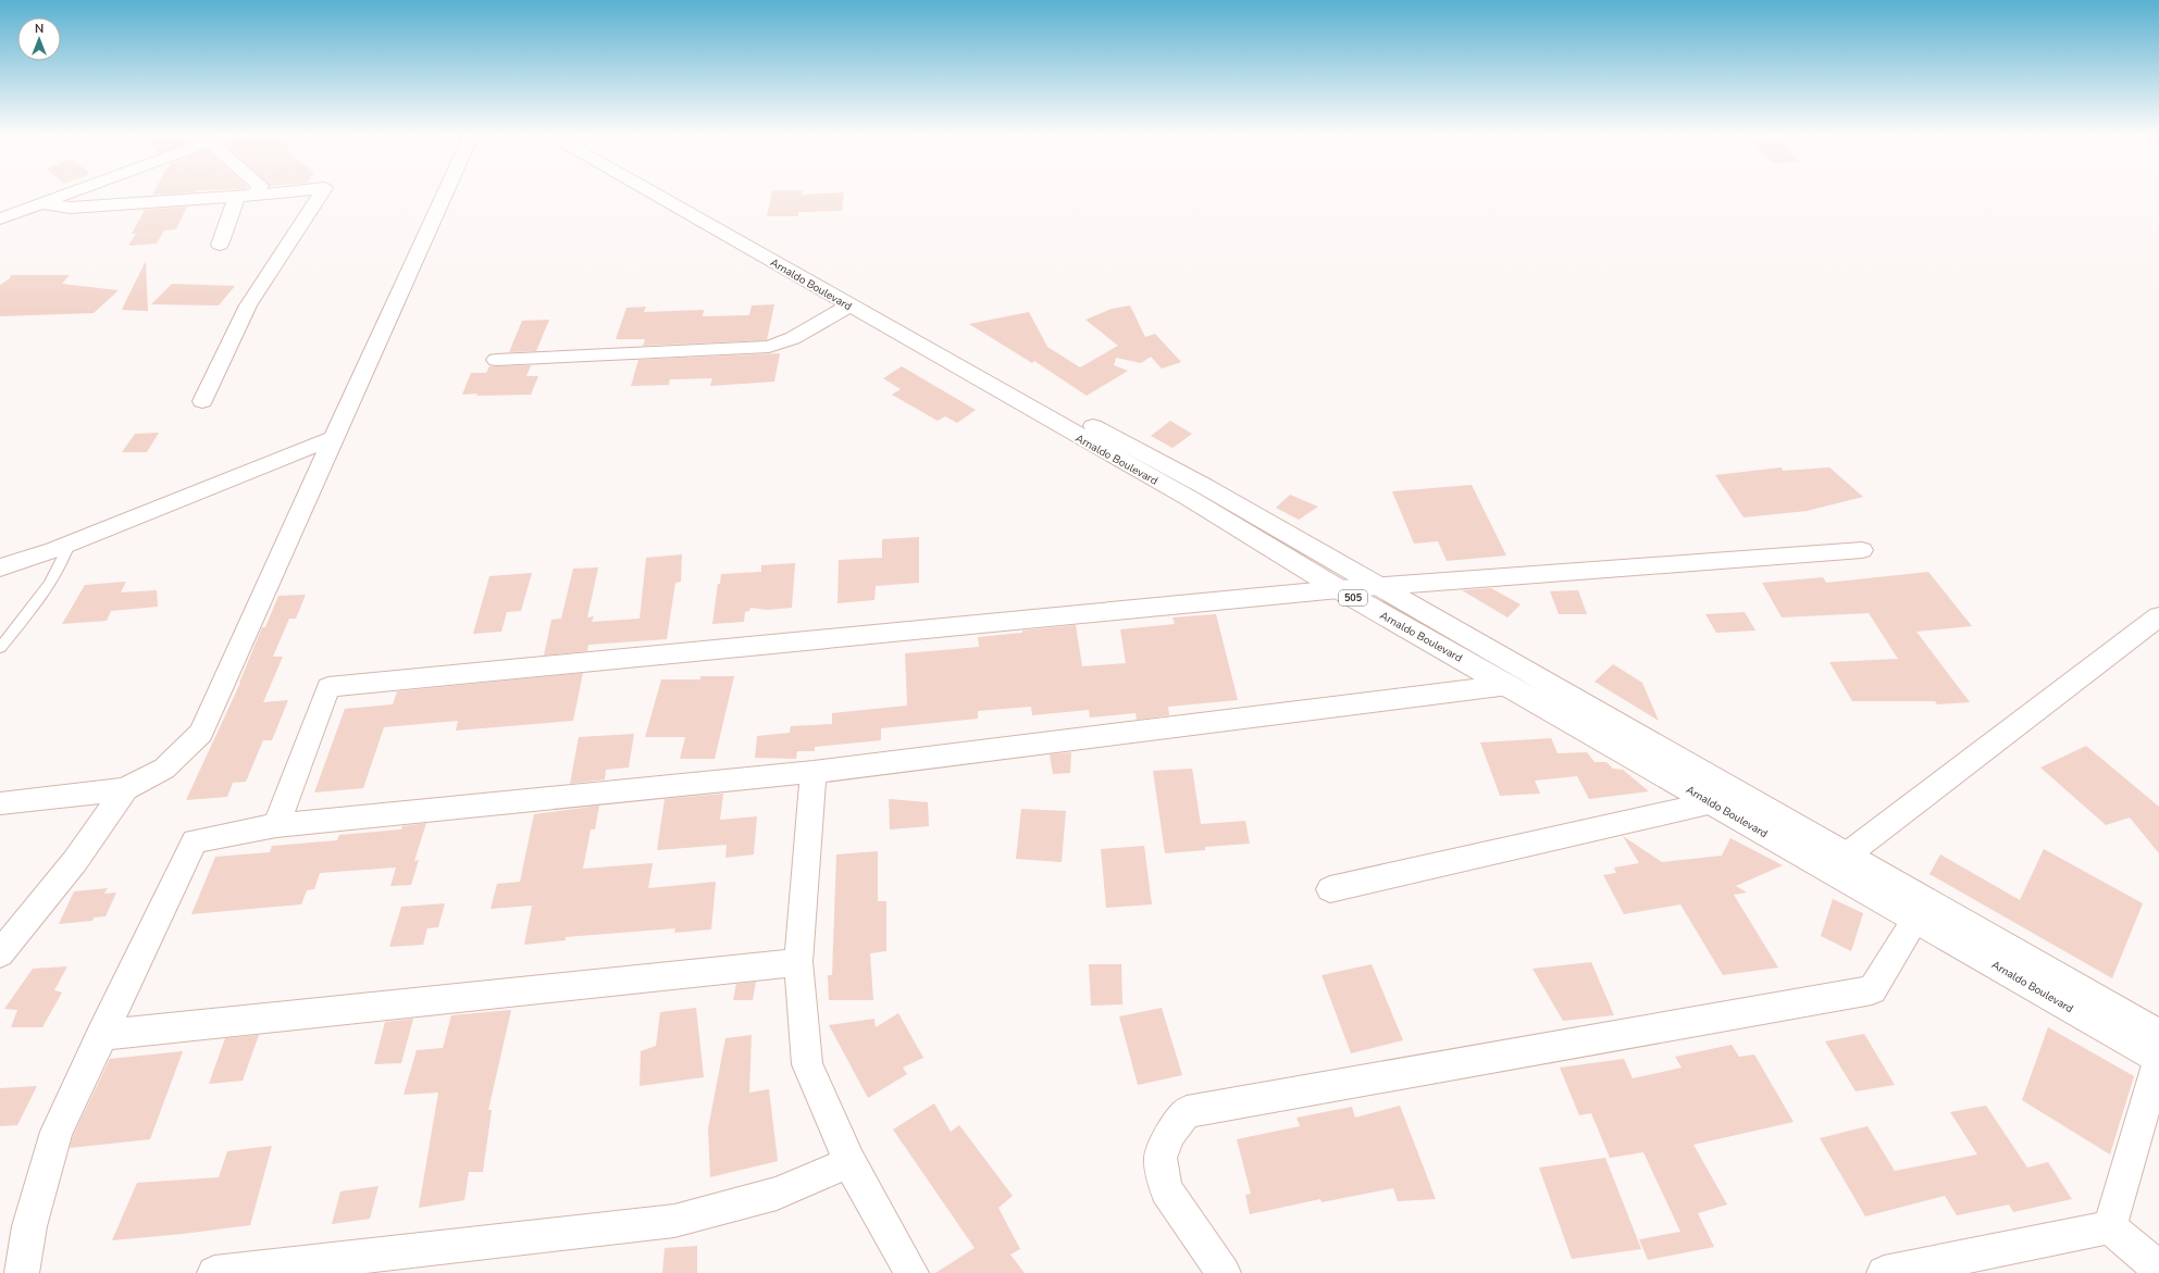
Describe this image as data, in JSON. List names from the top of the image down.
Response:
{
  "streets": {
    "main road": ["Arnaldo Boulevard", "505"]
  },
  "north": "top"
}
